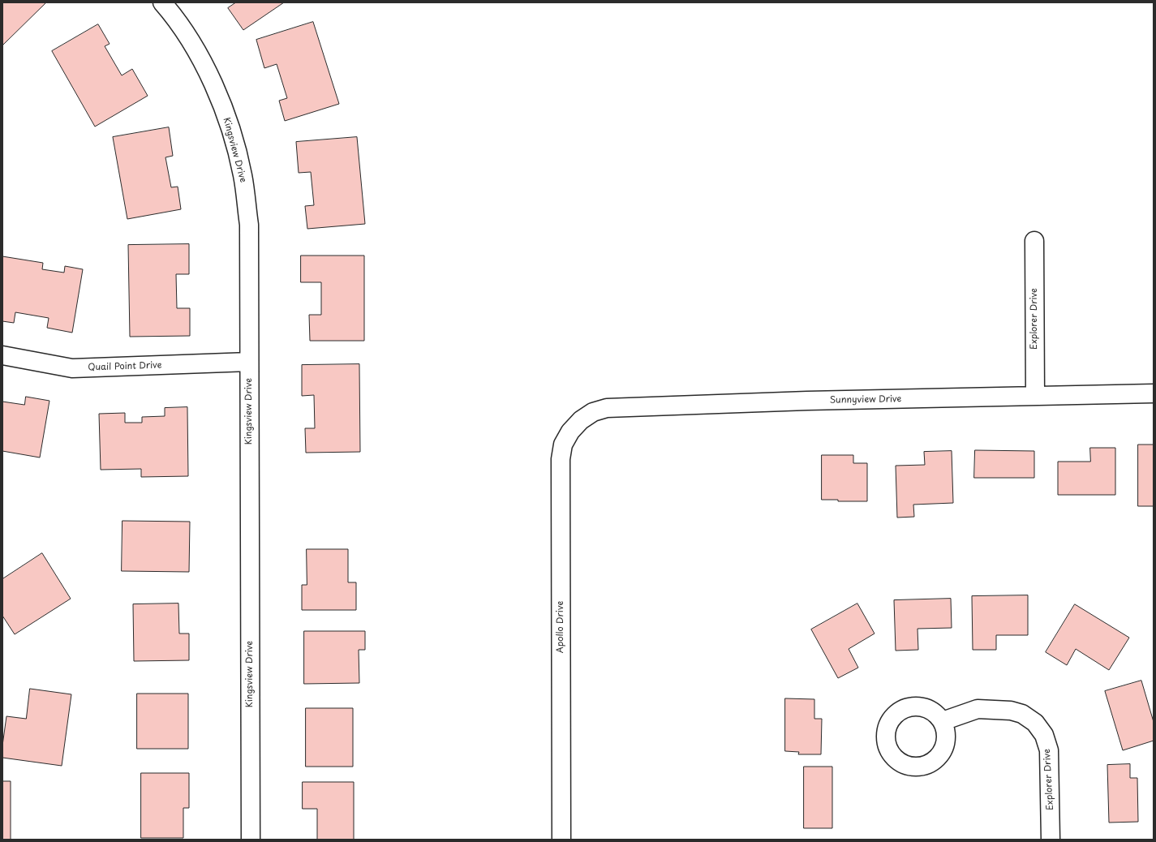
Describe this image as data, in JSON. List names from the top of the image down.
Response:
{
  "streets": {
    "street": [
      "Kingsview Drive",
      "Explorer Drive",
      "Quail Point Drive",
      "Sunnyview Drive",
      "Apollo Drive"
    ]
  },
  "crossings": [
    ["Kingsview Drive", "Quail Point Drive"],
    ["Explorer Drive", "Sunnyview Drive"],
    ["Sunnyview Drive", "Apollo Drive"]
  ]
}
